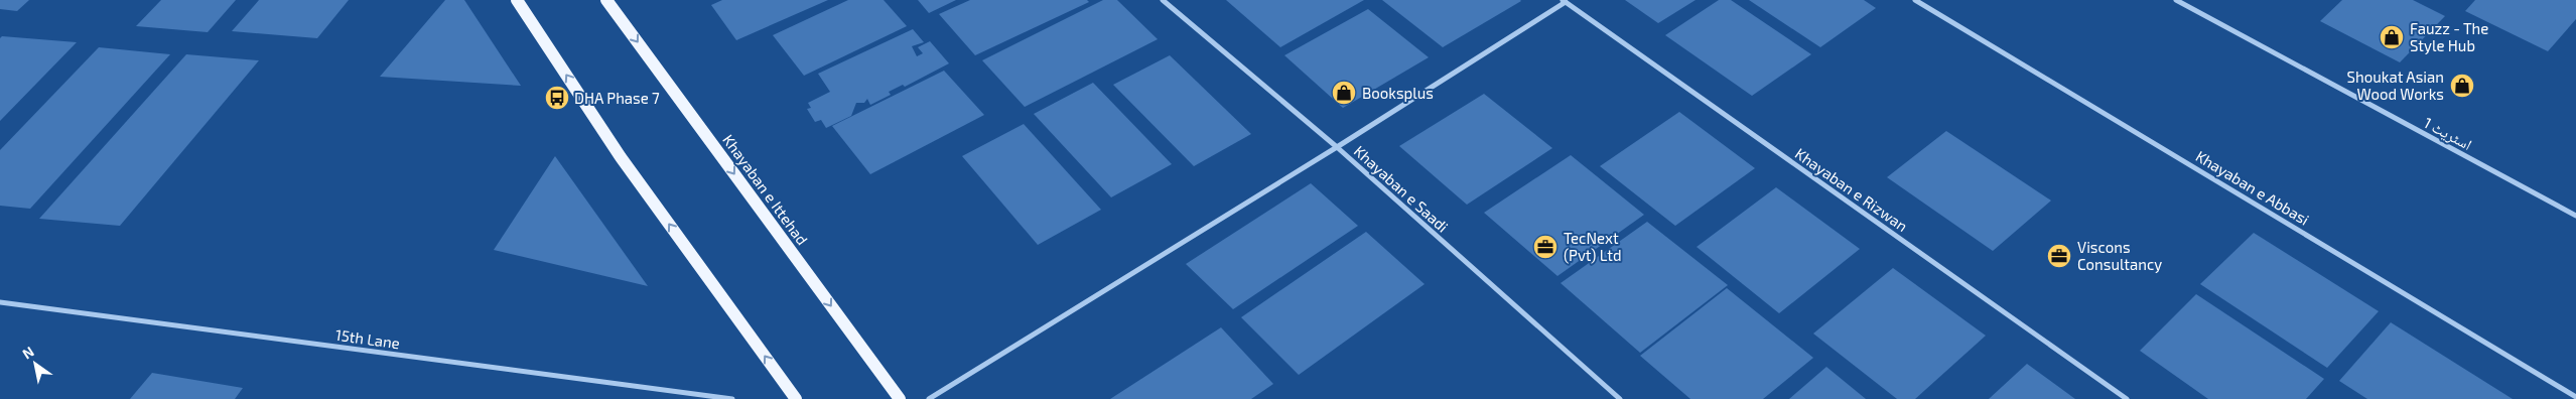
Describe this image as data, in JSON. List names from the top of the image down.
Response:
{
  "streets": {
    "main road": ["Khayaban e Ittehad"],
    "street": [
      "اسٹریٹ 1",
      "Khayaban e Abbasi",
      "Khayaban e Saadi",
      "Khayaban e Rizwan",
      "15th Lane"
    ]
  },
  "places": {
    "shop": ["Fauzz - The Style Hub", "Shoukat Asian Wood Works", "Booksplus"],
    "bus stop": ["DHA Phase 7"],
    "office": ["TecNext (Pvt) Ltd", "Viscons Consultancy"]
  },
  "north": "top left"
}
